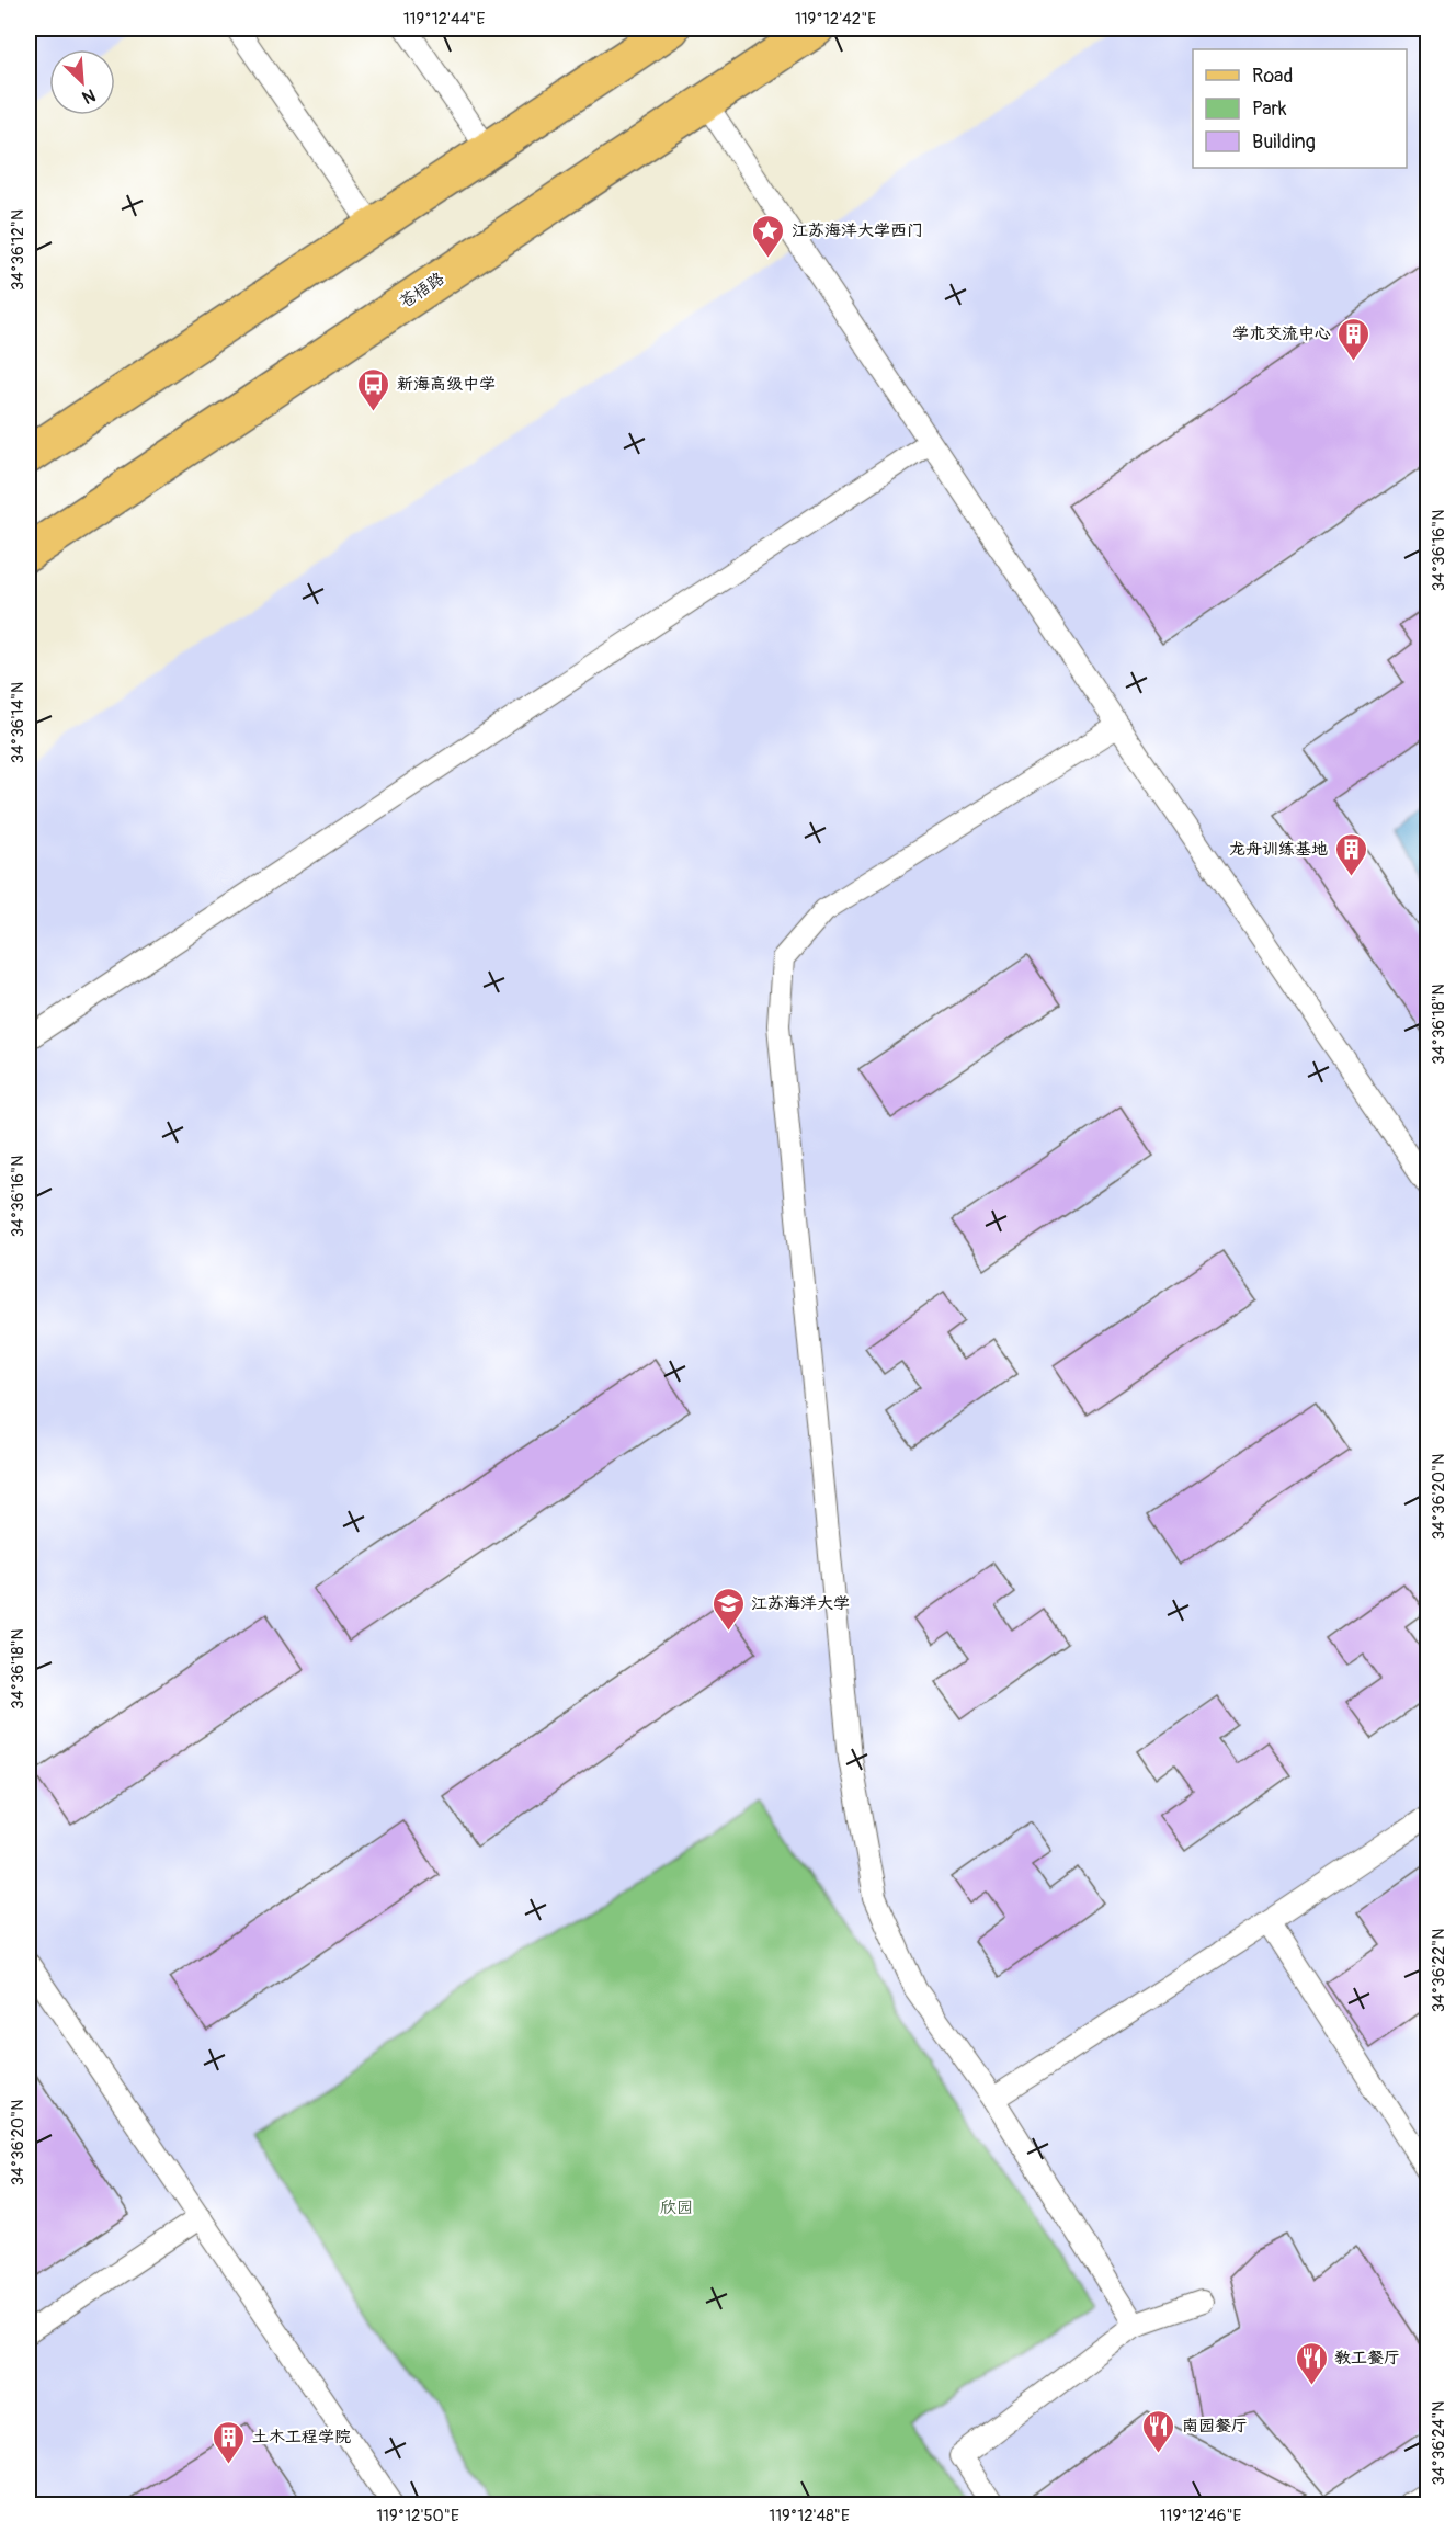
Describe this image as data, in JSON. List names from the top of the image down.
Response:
{
  "streets": {
    "main road": ["苍梧路"]
  },
  "parks": ["欣园"],
  "places": {
    "place": ["江苏海洋大学西门"],
    "building": ["学术交流中心", "龙舟训练基地", "土木工程学院"],
    "bus stop": ["新海高级中学"],
    "school or university": ["江苏海洋大学"],
    "restaurant": ["教工餐厅", "南园餐厅"]
  },
  "legend": ["Road", "Park", "Building"],
  "north": "bottom right",
  "coordinates": [
    "119°12'44\"E",
    "119°12'42\"E",
    "34°36'12\"N",
    "34°36'16\"N",
    "34°36'14\"N",
    "34°36'18\"N",
    "34°36'20\"N",
    "34°36'22\"N",
    "34°36'24\"N",
    "119°12'50\"E",
    "119°12'48\"E",
    "119°12'46\"E"
  ]
}
